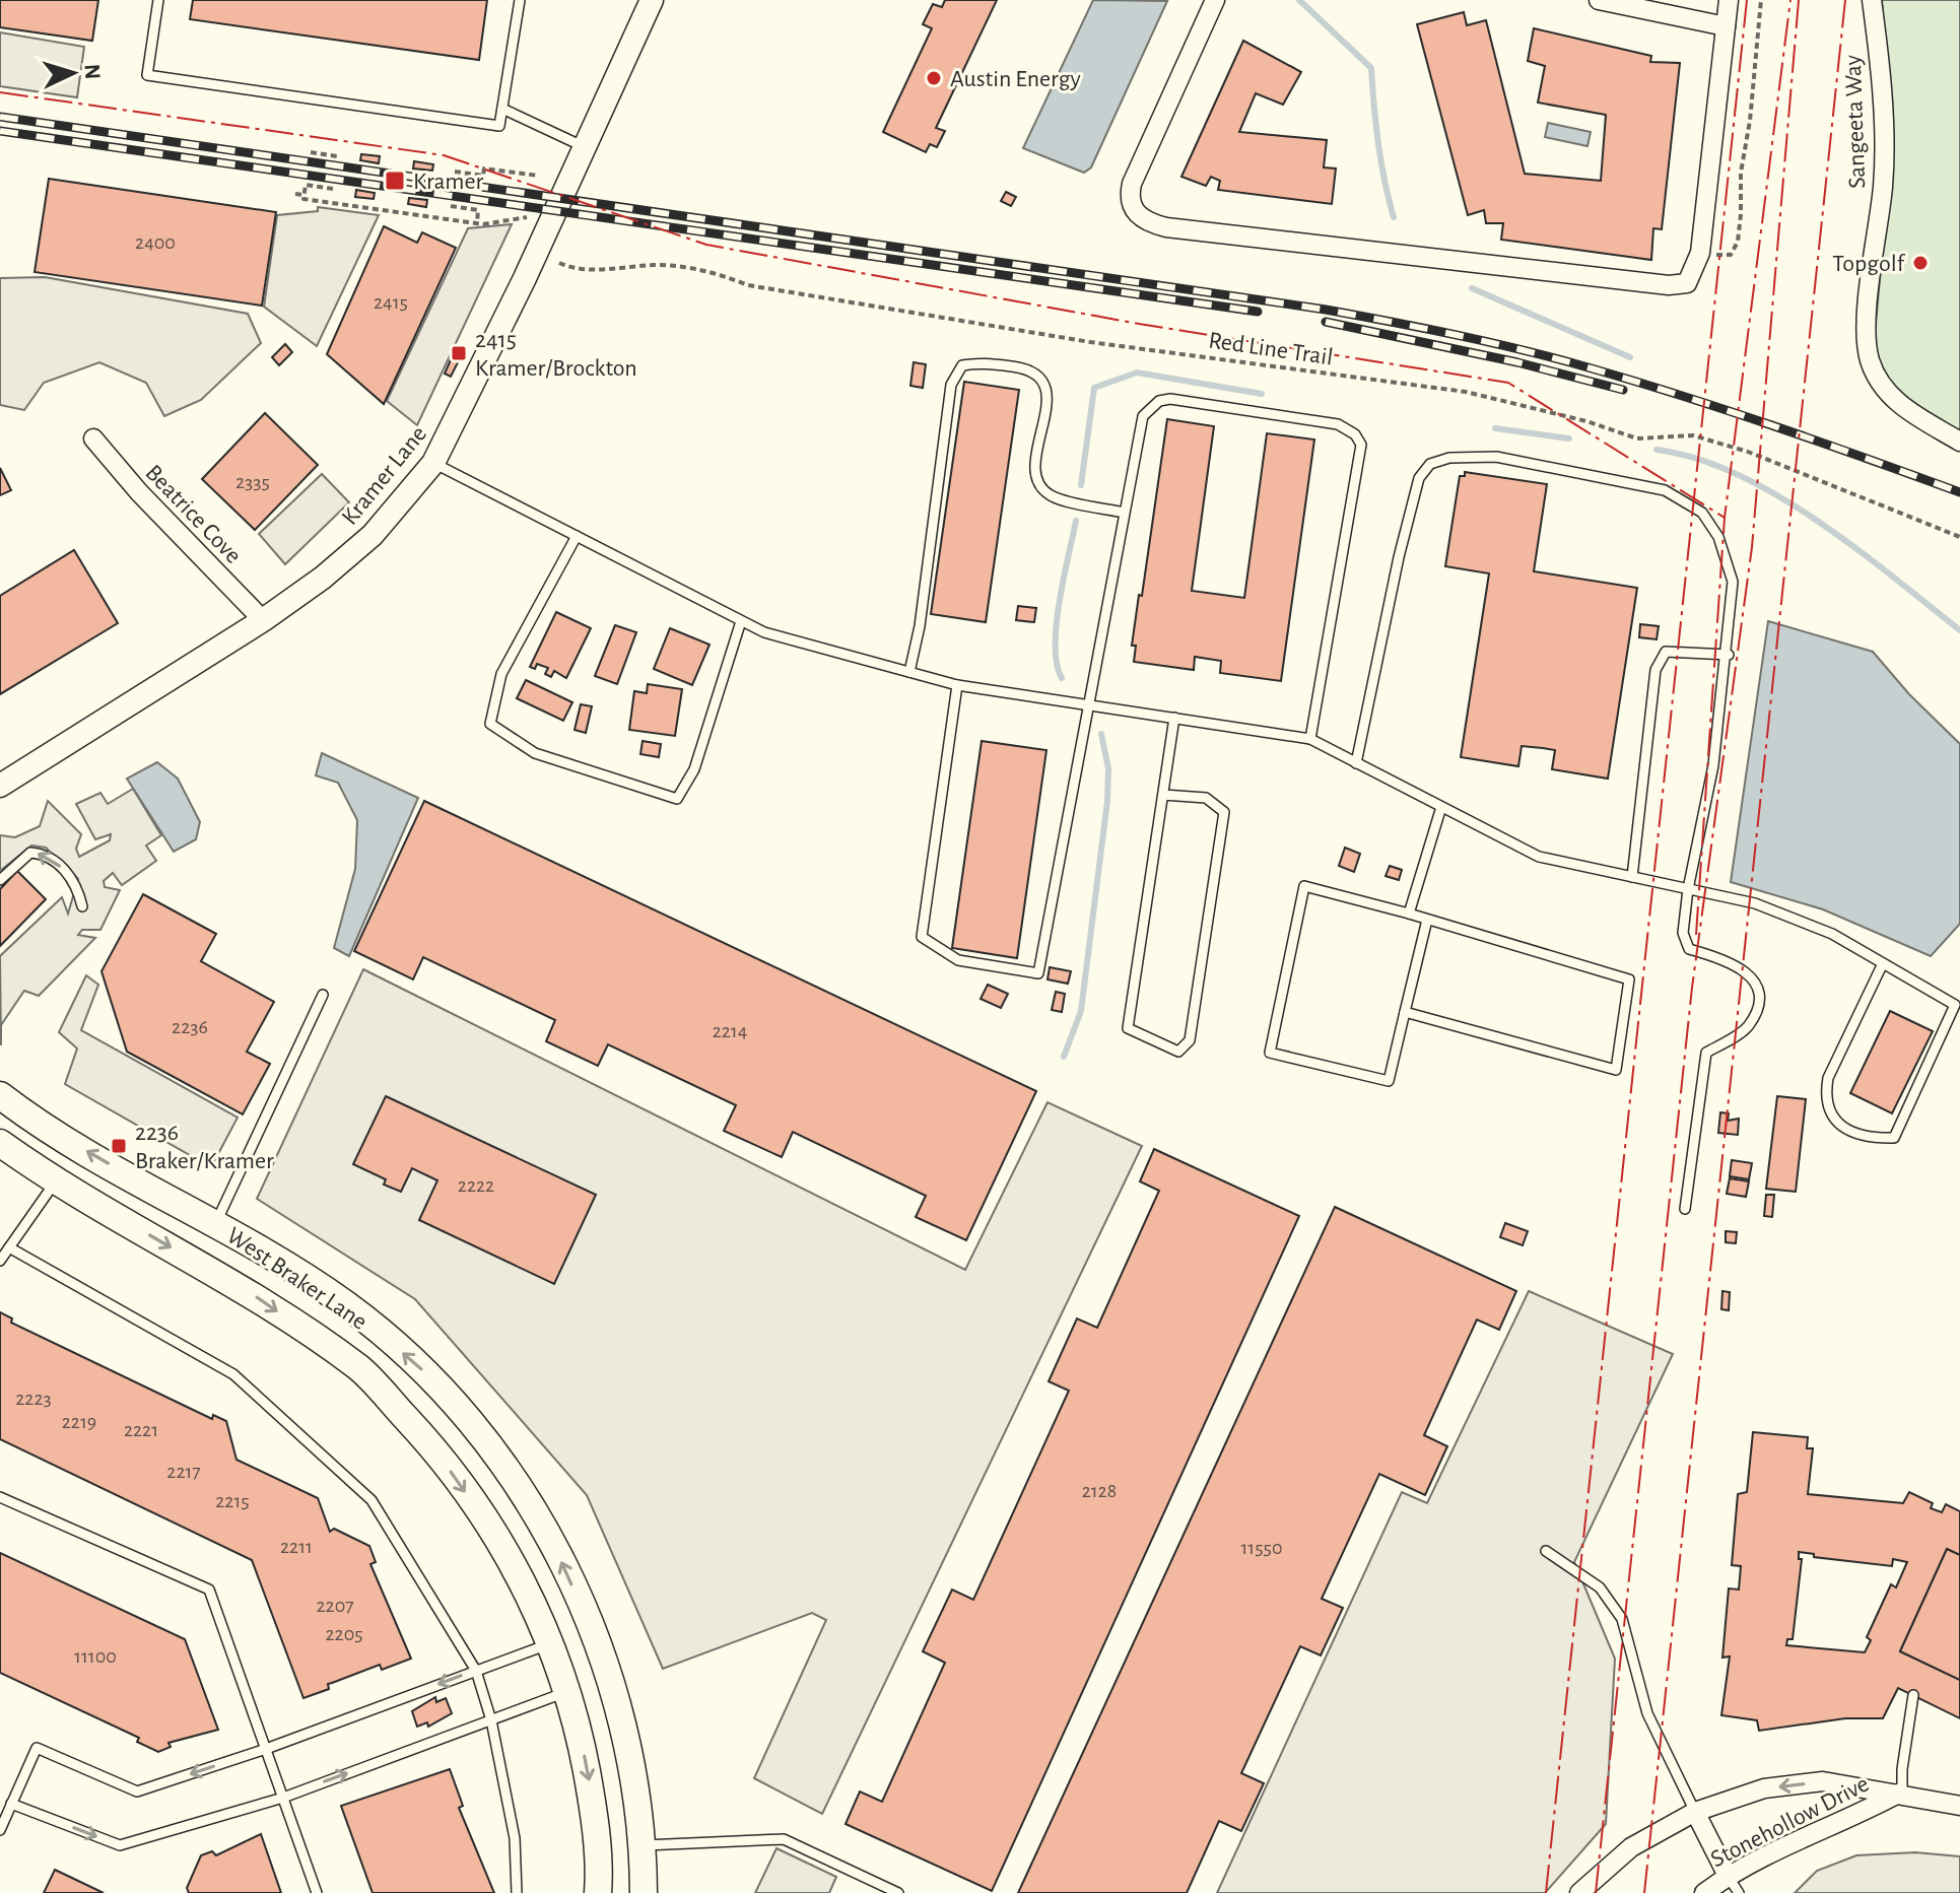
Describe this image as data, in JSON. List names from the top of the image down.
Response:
{
  "streets": {
    "main road": ["West Braker Lane"],
    "street": [
      "Sangeeta Way",
      "Kramer Lane",
      "Beatrice Cove",
      "Stonehollow Drive"
    ],
    "path": ["Red Line Trail"]
  },
  "crossings": [
    ["Kramer Lane", "Beatrice Cove"]
  ],
  "places": {
    "other": ["Austin Energy", "Topgolf"],
    "transit": ["Kramer", "2415 Kramer/Brockton", "2236 Braker/Kramer"]
  },
  "house_numbers": [
    "2400",
    "2415",
    "2335",
    "2236",
    "2214",
    "2222",
    "2223",
    "2219",
    "2221",
    "2217",
    "2128",
    "2215",
    "2211",
    "11550",
    "2207",
    "2205",
    "11100"
  ],
  "north": "right"
}
